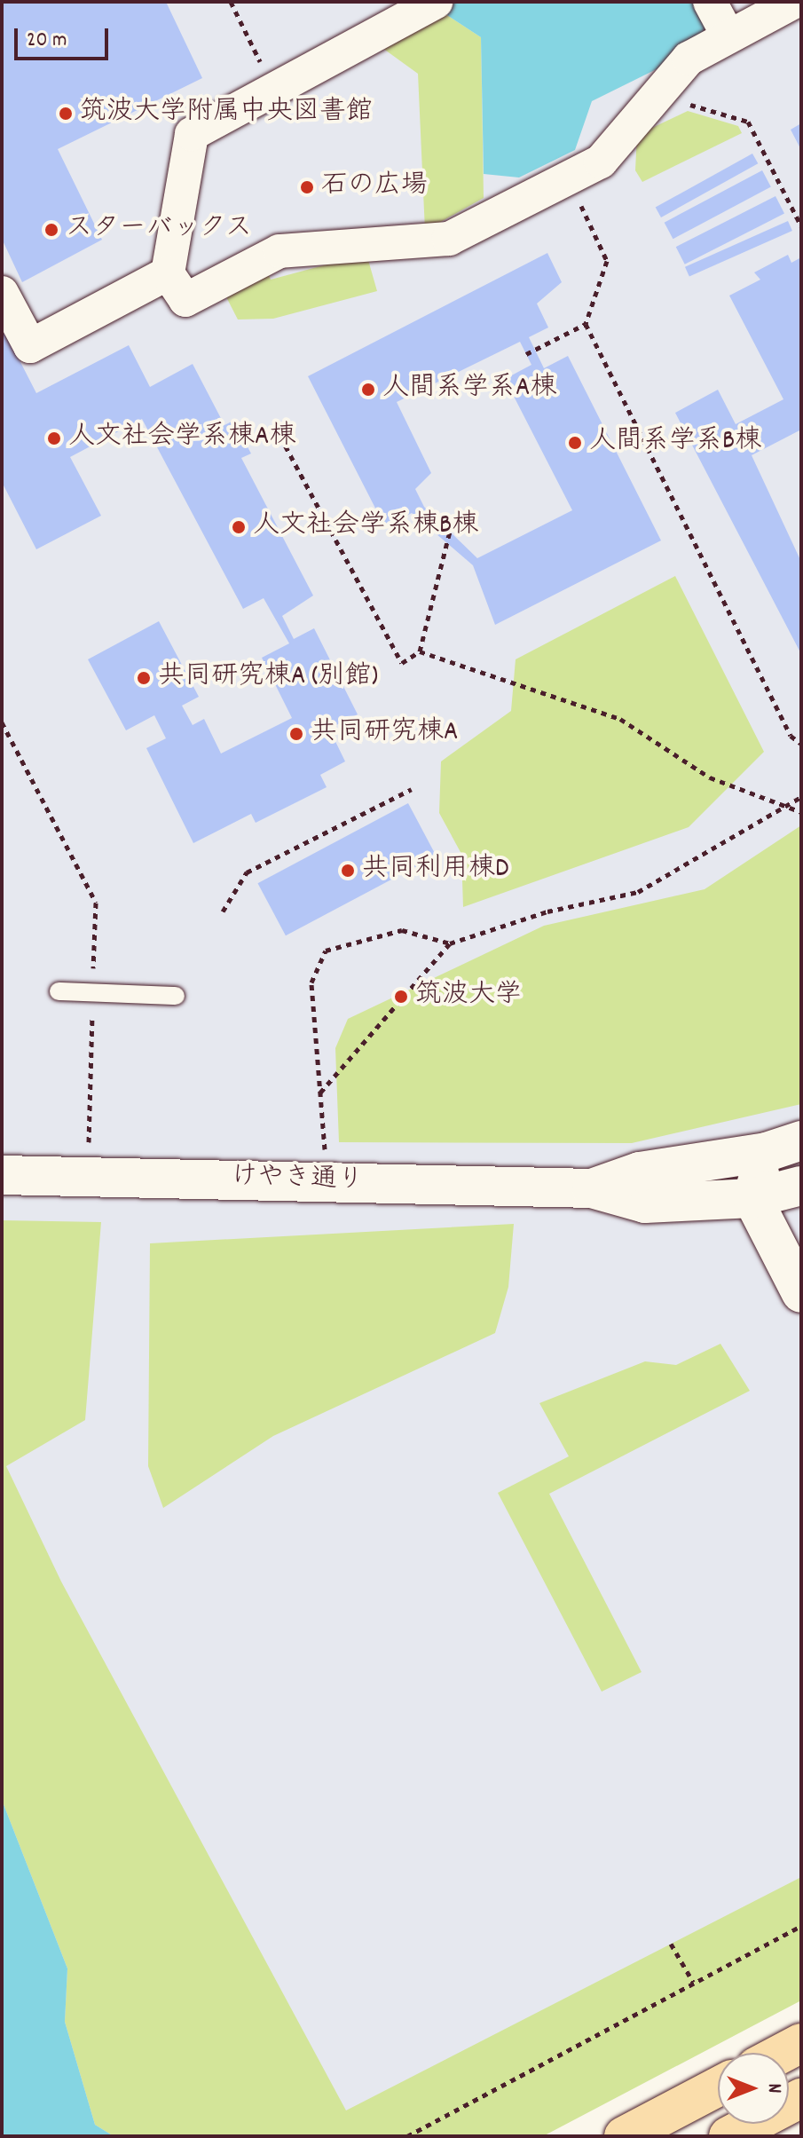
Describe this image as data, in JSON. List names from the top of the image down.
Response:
{
  "streets": {
    "street": ["けやき通り"]
  },
  "places": [
    "筑波大学附属中央図書館",
    "石の広場",
    "スターバックス",
    "人間系学系A棟",
    "人文社会学系棟A棟",
    "人間系学系B棟",
    "人文社会学系棟B棟",
    "共同研究棟A (別館)",
    "共同研究棟A",
    "共同利用棟D",
    "筑波大学"
  ],
  "scale_bar": "20 m",
  "north": "right"
}
